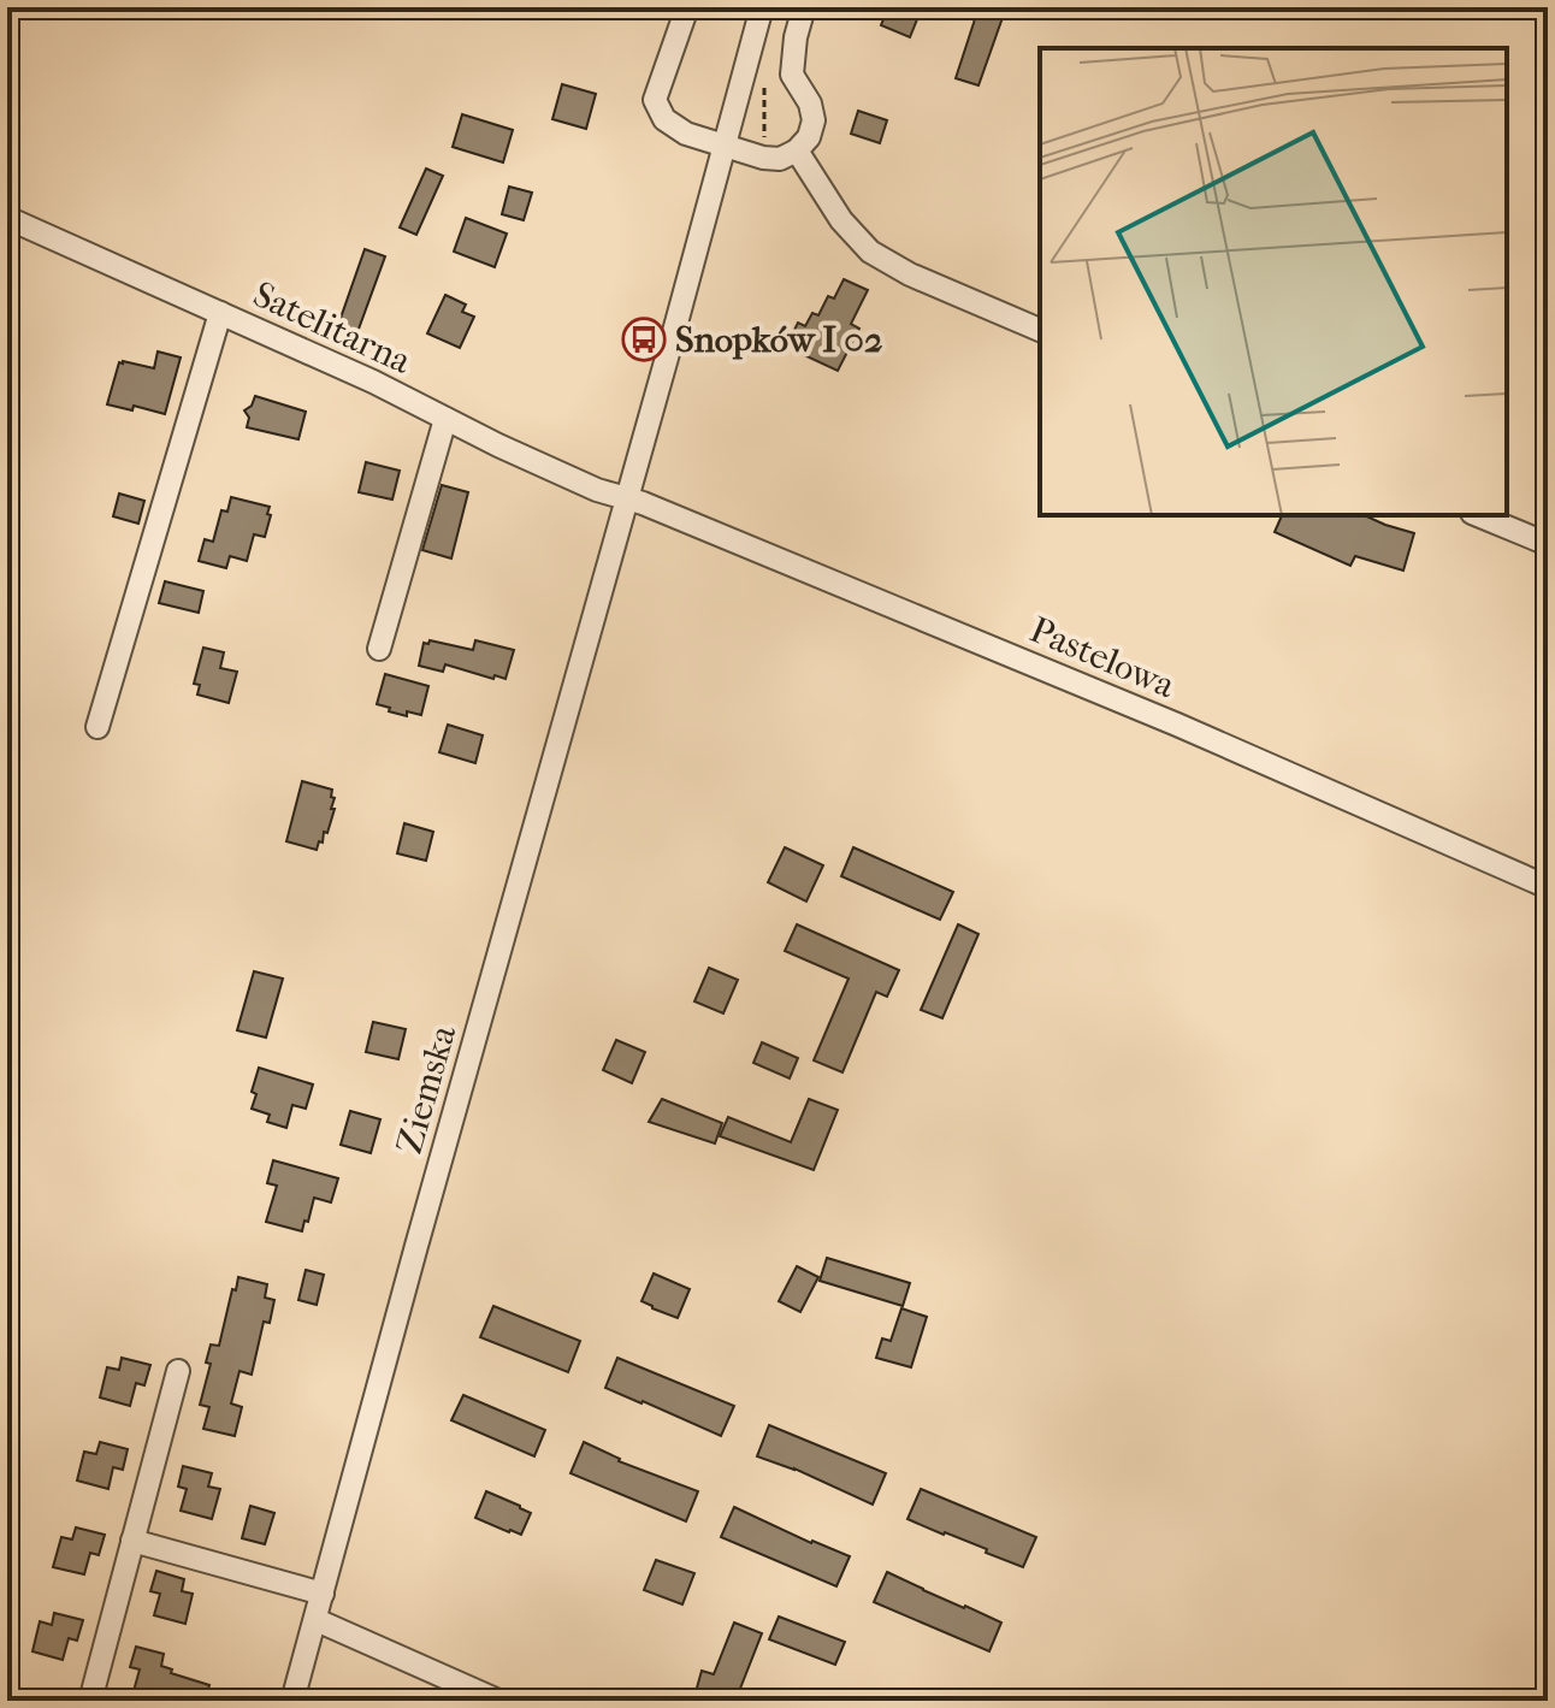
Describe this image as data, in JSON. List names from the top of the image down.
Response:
{
  "streets": {
    "street": ["Satelitarna", "Pastelowa", "Ziemska"]
  },
  "crossings": [
    ["Satelitarna", "Pastelowa"],
    ["Satelitarna", "Ziemska"],
    ["Pastelowa", "Ziemska"]
  ],
  "places": {
    "bus stop": ["Snopków I 02"]
  }
}
